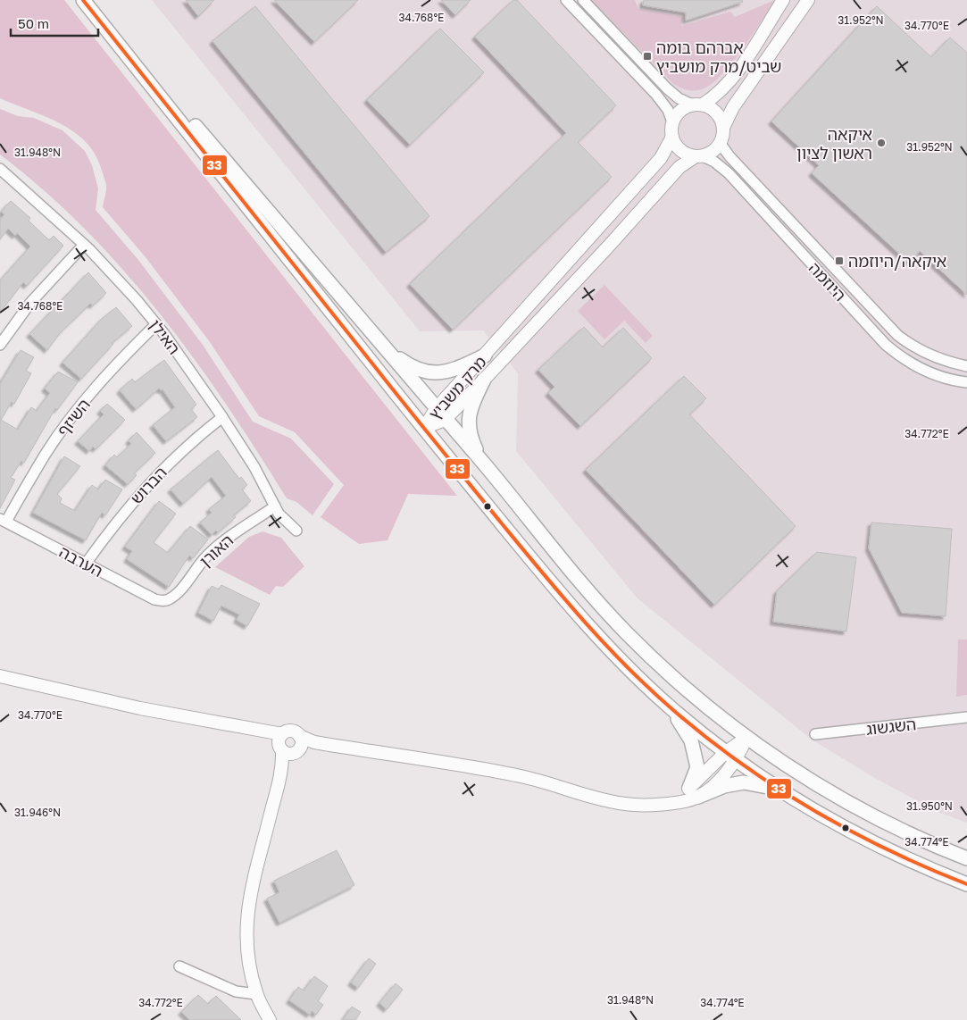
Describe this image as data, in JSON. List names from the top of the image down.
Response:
{
  "streets": {
    "street": [
      "היוזמה",
      "האילן",
      "מרק משביץ",
      "השיזף",
      "הברוש",
      "האורן",
      "הערבה",
      "השגשוג"
    ]
  },
  "crossings": [
    ["היוזמה", "מרק משביץ"],
    ["האילן", "השיזף"],
    ["האילן", "הברוש"],
    ["האילן", "האורן"],
    ["השיזף", "הערבה"],
    ["הברוש", "הערבה"],
    ["האורן", "הערבה"]
  ],
  "places": {
    "transit": ["אברהם בומה שביט/מרק מושביץ", "איקאה/היוזמה"],
    "other": ["איקאה ראשון לציון"]
  },
  "lines": ["transit line 33"],
  "scale_bar": "50 m",
  "coordinates": [
    "34.768°E",
    "31.952°N",
    "34.770°E",
    "31.948°N",
    "34.772°E",
    "31.950°N",
    "31.946°N",
    "34.774°E"
  ]
}
